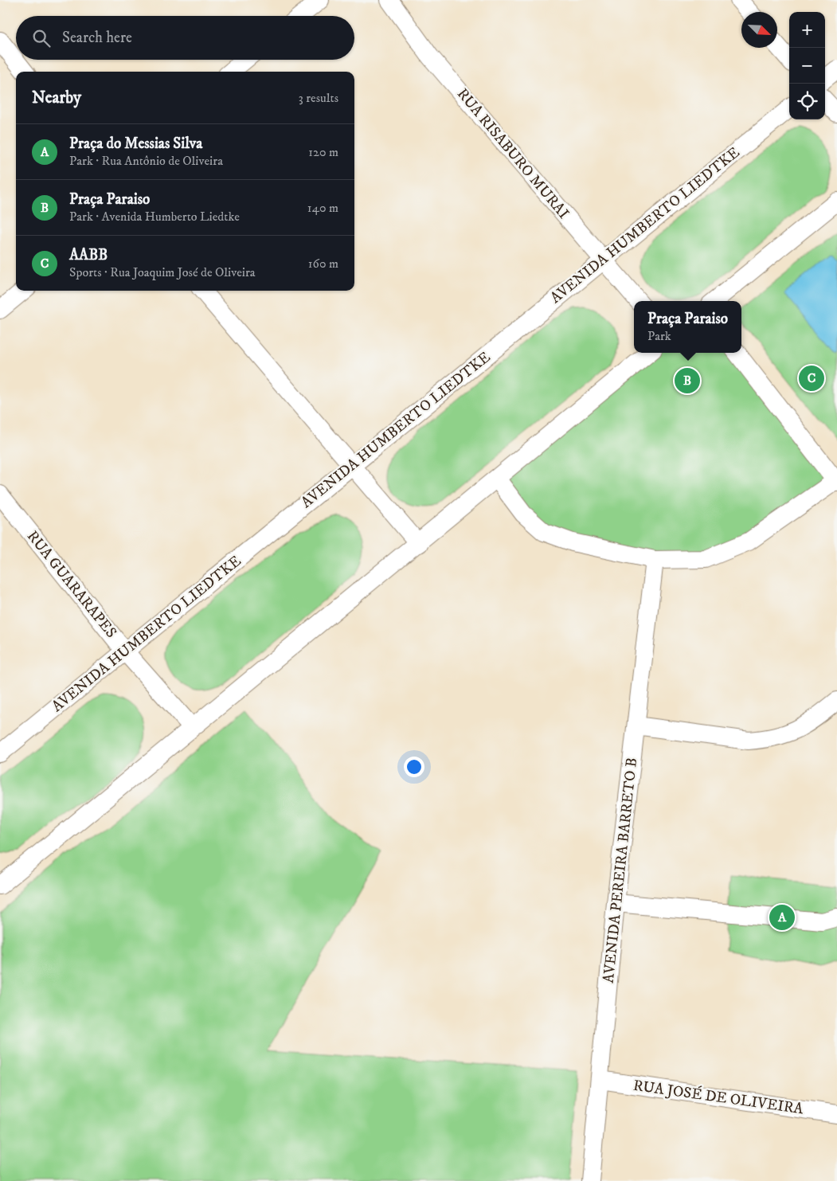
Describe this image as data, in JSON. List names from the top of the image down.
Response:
{
  "streets": {
    "street": [
      "RUA RISABURO MURAI",
      "AVENIDA HUMBERTO LIEDTKE",
      "RUA GUARARAPES",
      "AVENIDA PEREIRA BARRETO B",
      "RUA JOSÉ DE OLIVEIRA"
    ]
  },
  "crossings": [
    ["RUA RISABURO MURAI", "AVENIDA HUMBERTO LIEDTKE"],
    ["AVENIDA HUMBERTO LIEDTKE", "RUA GUARARAPES"],
    ["AVENIDA PEREIRA BARRETO B", "RUA JOSÉ DE OLIVEIRA"]
  ],
  "north": "bottom right",
  "page": {
    "map_buttons": ["+", "−"],
    "search": "Search here",
    "heading": ["Nearby", "3 results"],
    "list": [
      {
        "mark": "A",
        "name": "Praça do Messias Silva",
        "note": "Park · Rua Antônio de Oliveira",
        "value": "120 m"
      },
      {
        "mark": "B",
        "name": "Praça Paraiso",
        "note": "Park · Avenida Humberto Liedtke",
        "value": "140 m"
      },
      {
        "mark": "C",
        "name": "AABB",
        "note": "Sports · Rua Joaquim José de Oliveira",
        "value": "160 m"
      }
    ],
    "popup": ["Praça Paraiso", "Park"],
    "pins": ["C", "B", "A"]
  }
}
